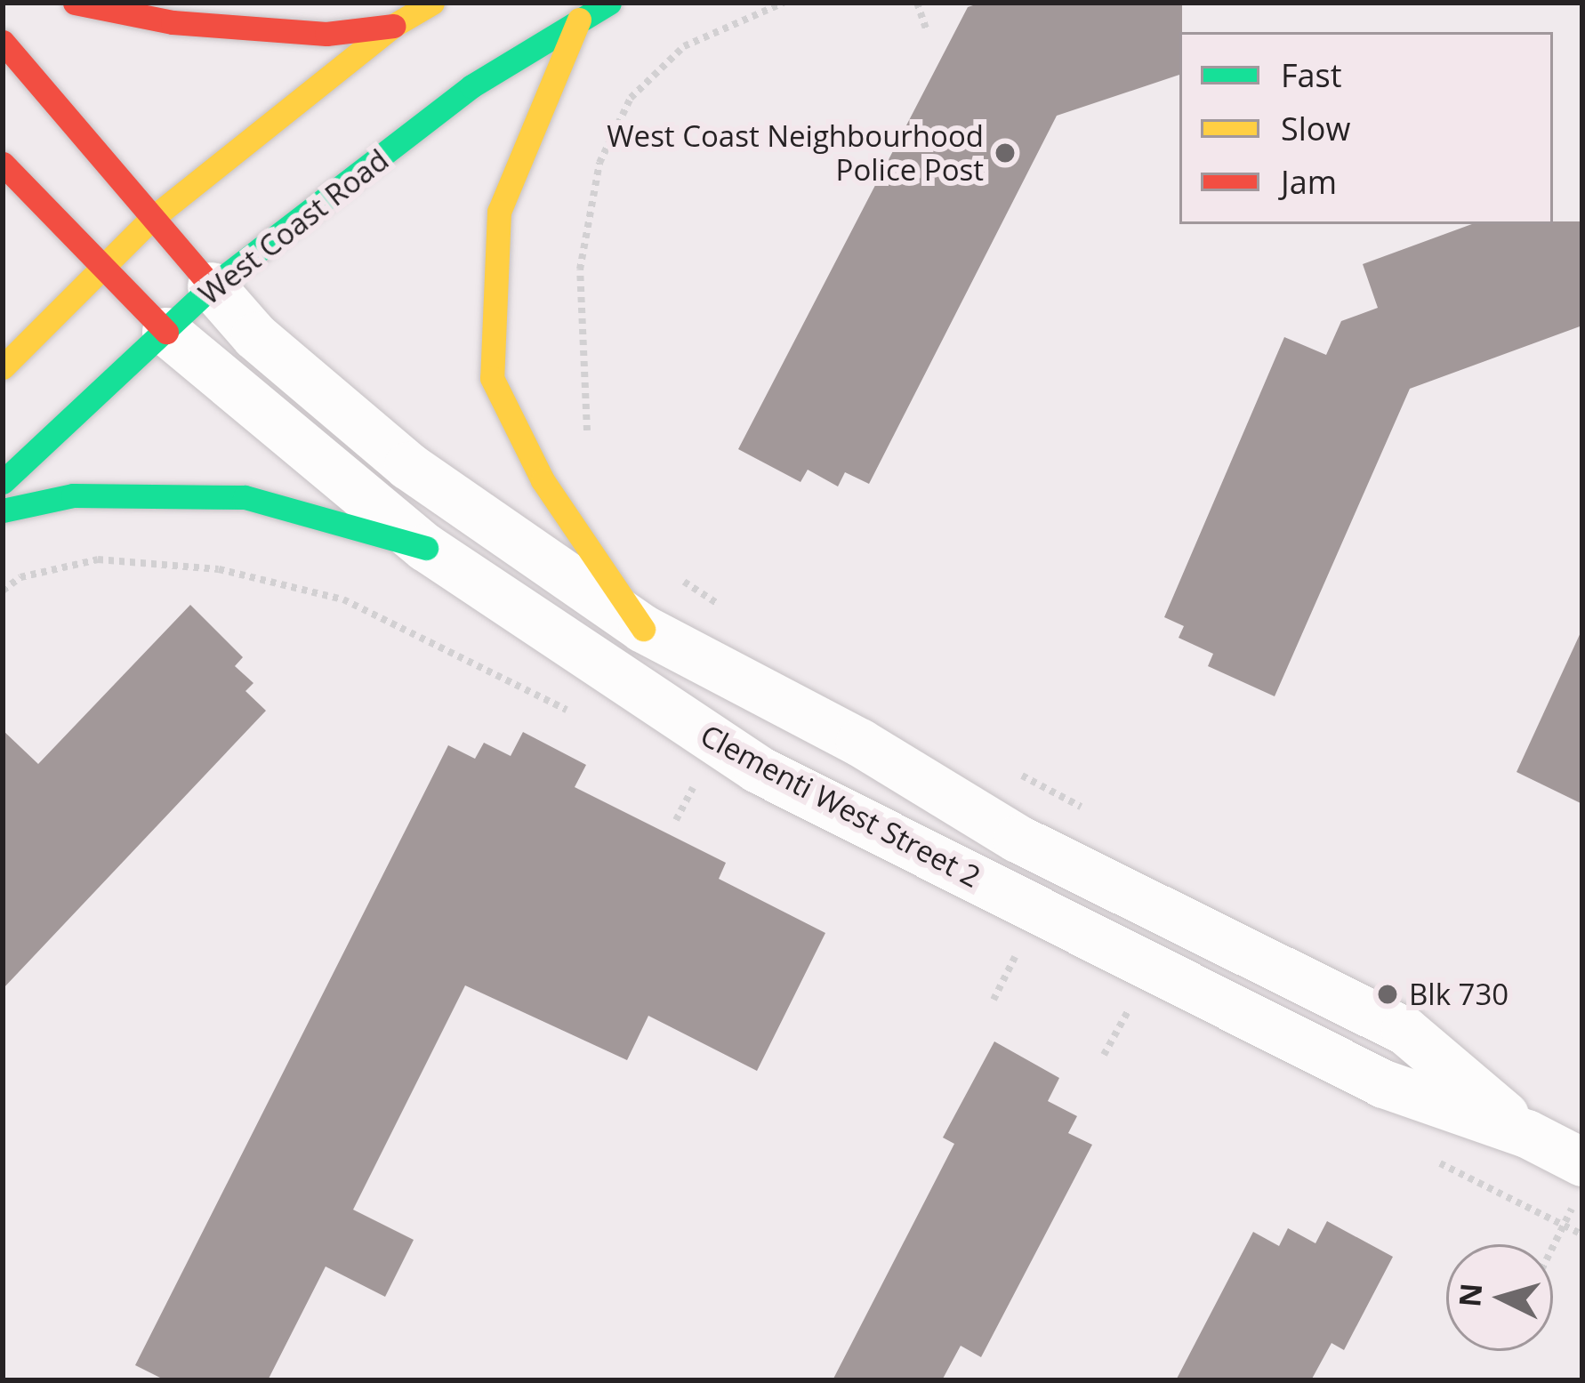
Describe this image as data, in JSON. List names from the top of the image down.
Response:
{
  "streets": {
    "main road": ["West Coast Road"],
    "street": ["Clementi West Street 2"]
  },
  "crossings": [
    ["West Coast Road", "Clementi West Street 2"]
  ],
  "places": ["West Coast Neighbourhood Police Post", "Blk 730"],
  "legend": ["Fast", "Slow", "Jam"],
  "north": "left"
}
